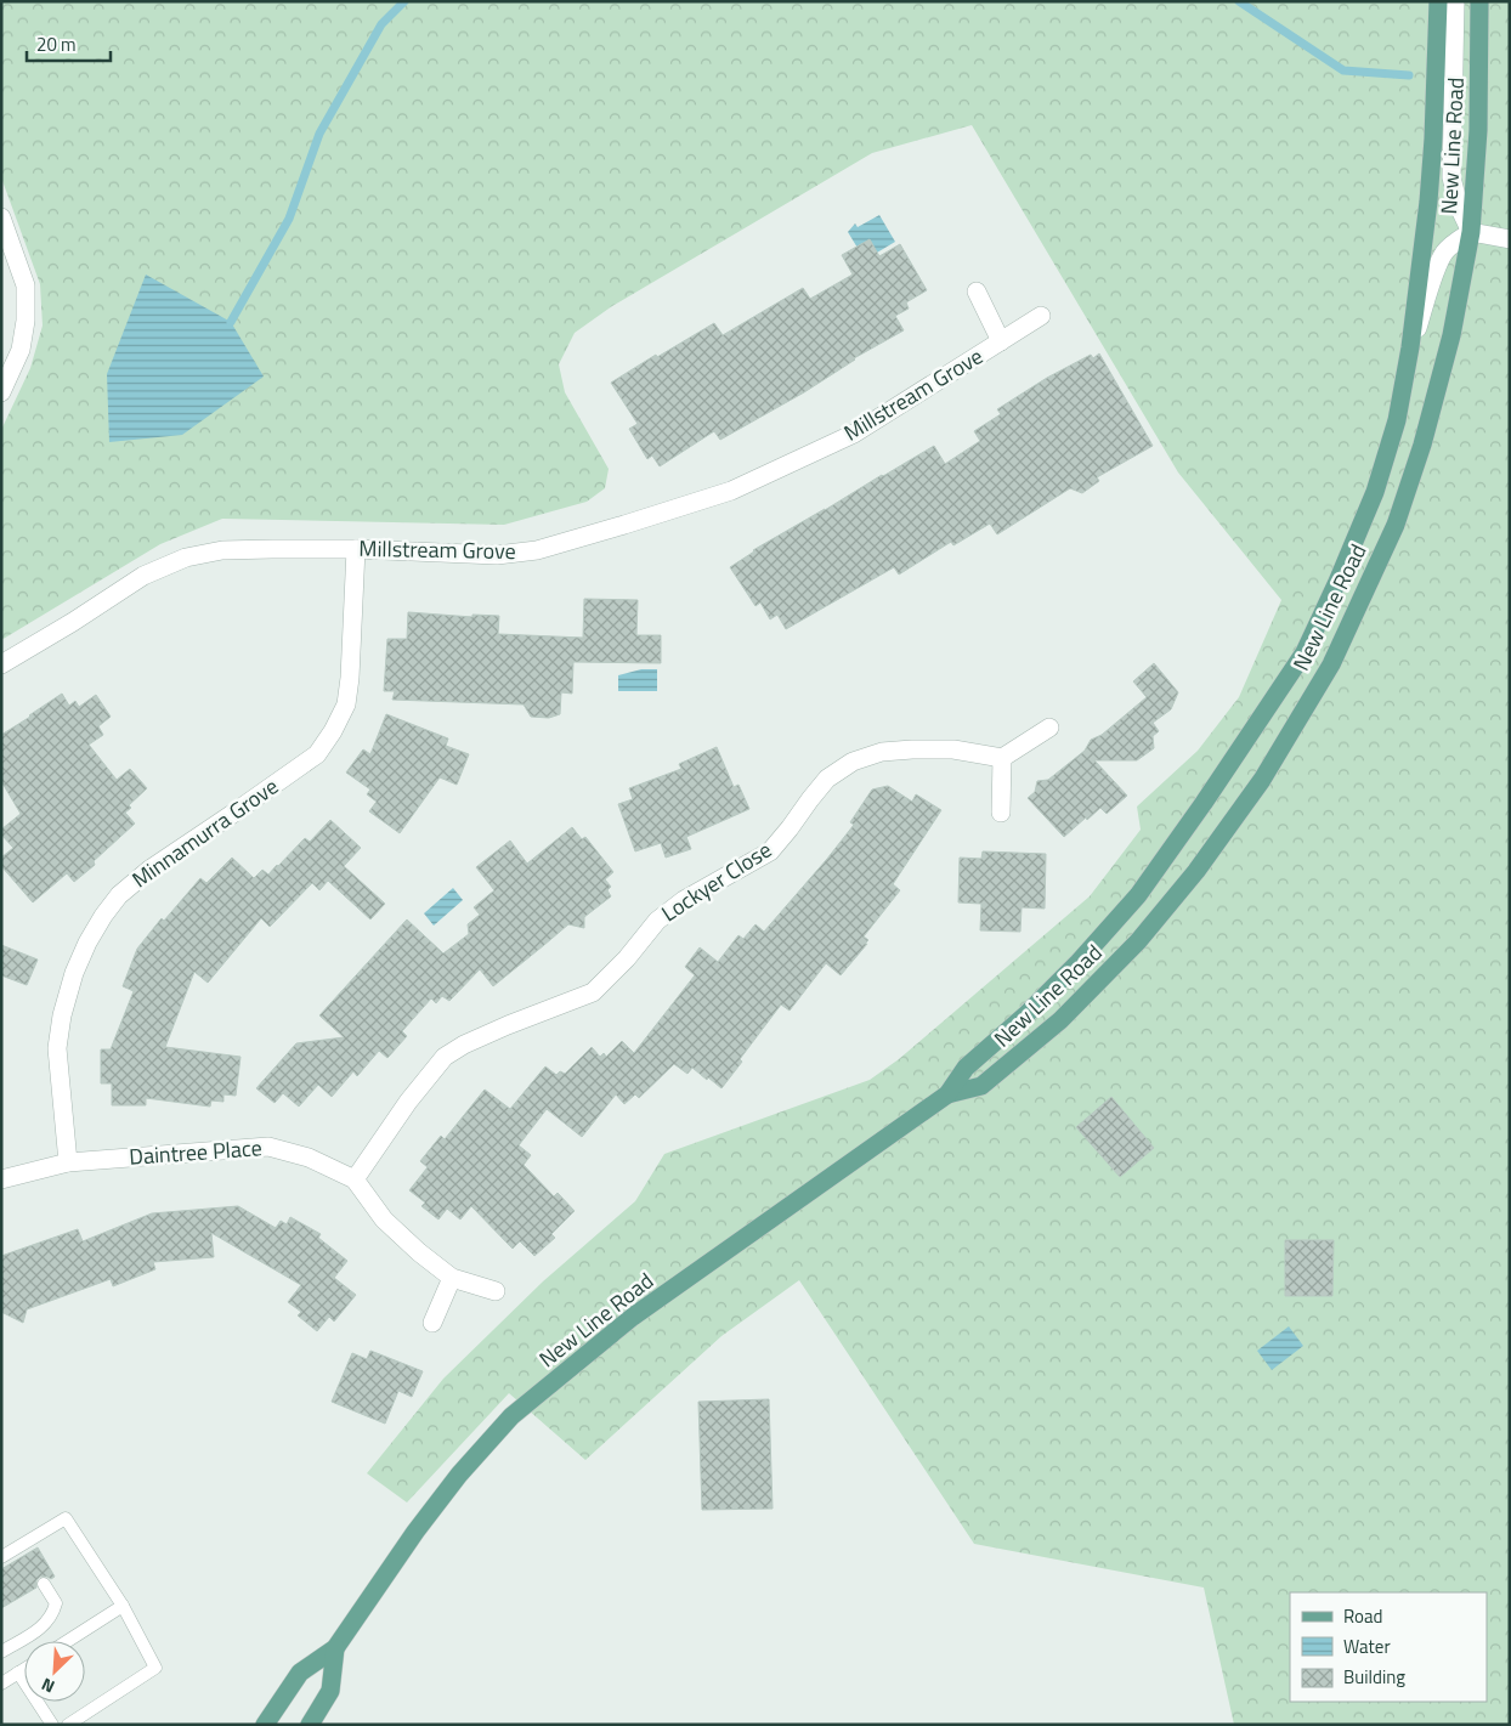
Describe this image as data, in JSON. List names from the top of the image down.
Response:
{
  "streets": {
    "main road": ["New Line Road"],
    "street": [
      "Millstream Grove",
      "Minnamurra Grove",
      "Lockyer Close",
      "Daintree Place"
    ]
  },
  "crossings": [
    ["Millstream Grove", "Minnamurra Grove"],
    ["Minnamurra Grove", "Daintree Place"],
    ["Lockyer Close", "Daintree Place"]
  ],
  "legend": ["Road", "Water", "Building"],
  "scale_bar": "20 m",
  "north": "bottom left"
}
